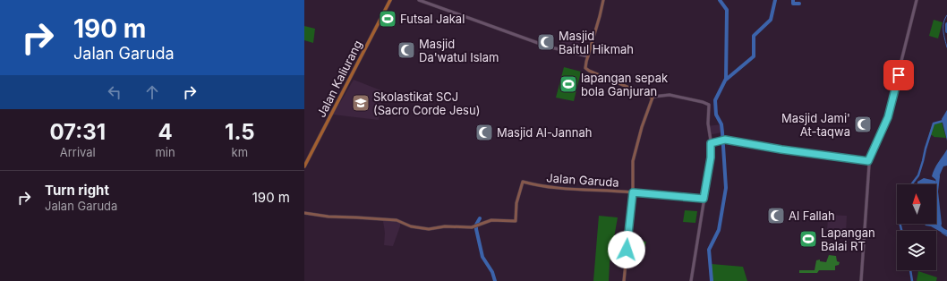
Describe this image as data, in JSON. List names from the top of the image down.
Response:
{
  "streets": {
    "main road": ["Jalan Kaliurang", "Jalan Garuda"]
  },
  "places": {
    "sports": ["Futsal Jakal", "lapangan sepak bola Ganjuran", "Lapangan Balai RT"],
    "mosque": [
      "Masjid Baitul Hikmah",
      "Masjid Da'watul Islam",
      "Masjid Jami' At-taqwa",
      "Masjid Al-Jannah",
      "Al Fallah"
    ],
    "school or university": ["Skolastikat SCJ (Sacro Corde Jesu)"]
  },
  "north": "top",
  "page": {
    "turn": ["190 m", "Jalan Garuda"],
    "eta": [
      "07:31",
      "Arrival",
      "4",
      "min",
      "1.5",
      "km"
    ],
    "list": [
      {
        "name": "Turn right",
        "note": "Jalan Garuda",
        "value": "190 m"
      }
    ]
  }
}
